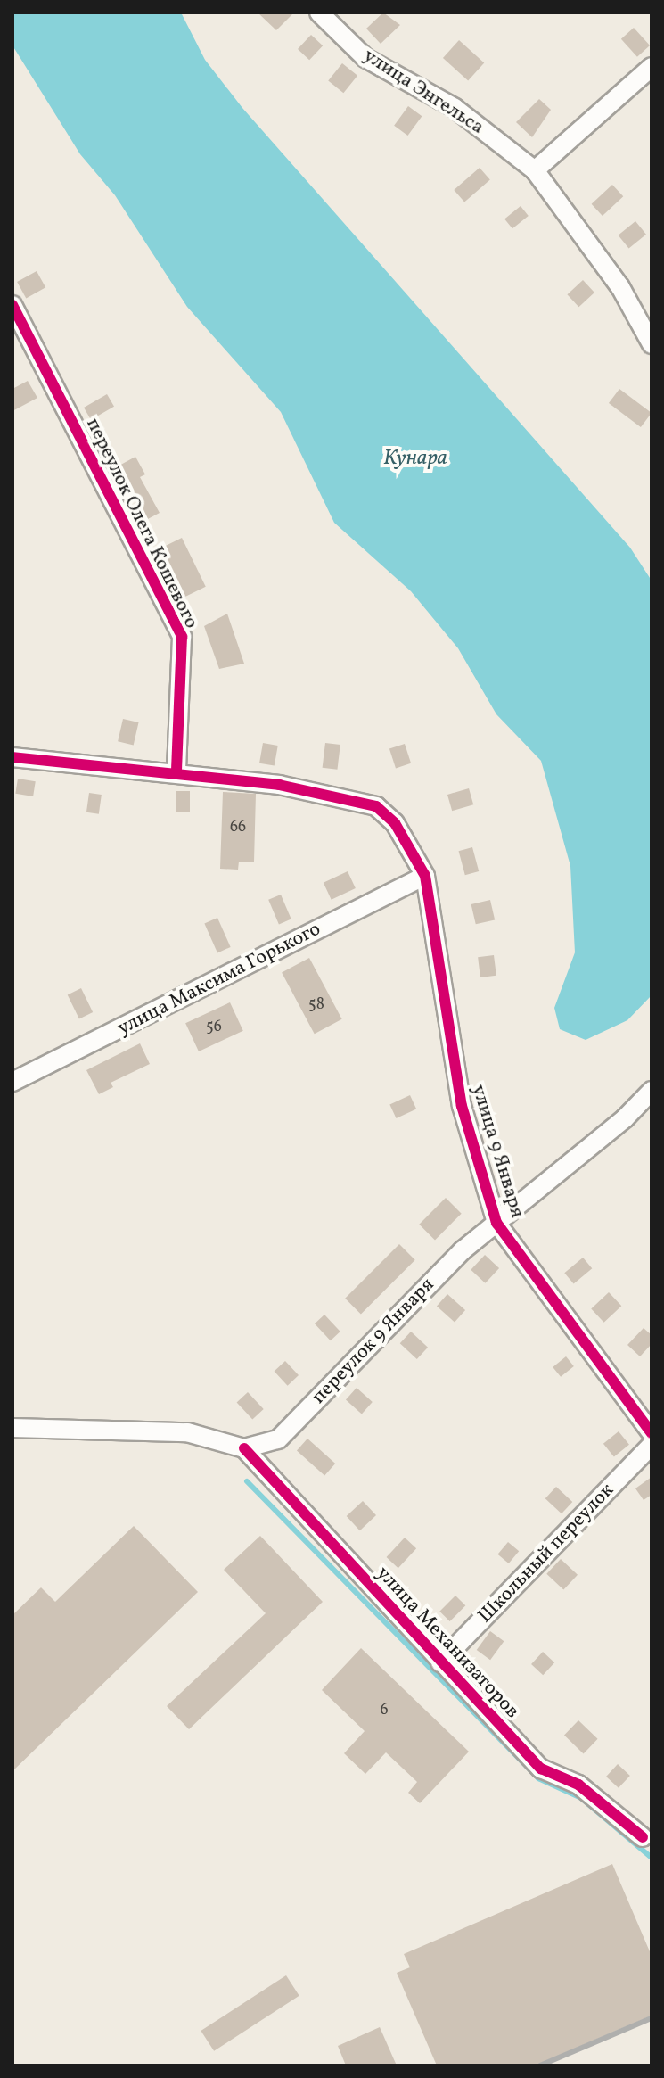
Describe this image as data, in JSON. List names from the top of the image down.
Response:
{
  "streets": {
    "street": [
      "улица Энгельса",
      "переулок Олега Кошевого",
      "улица Максима Горького",
      "улица 9 Января",
      "переулок 9 Января",
      "Школьный переулок",
      "улица Механизаторов"
    ]
  },
  "crossings": [
    ["улица Максима Горького", "улица 9 Января"],
    ["улица 9 Января", "переулок 9 Января"],
    ["переулок 9 Января", "улица Механизаторов"],
    ["Школьный переулок", "улица Механизаторов"]
  ],
  "water": ["Кунара"],
  "house_numbers": [
    "66",
    "58",
    "56",
    "6"
  ]
}
